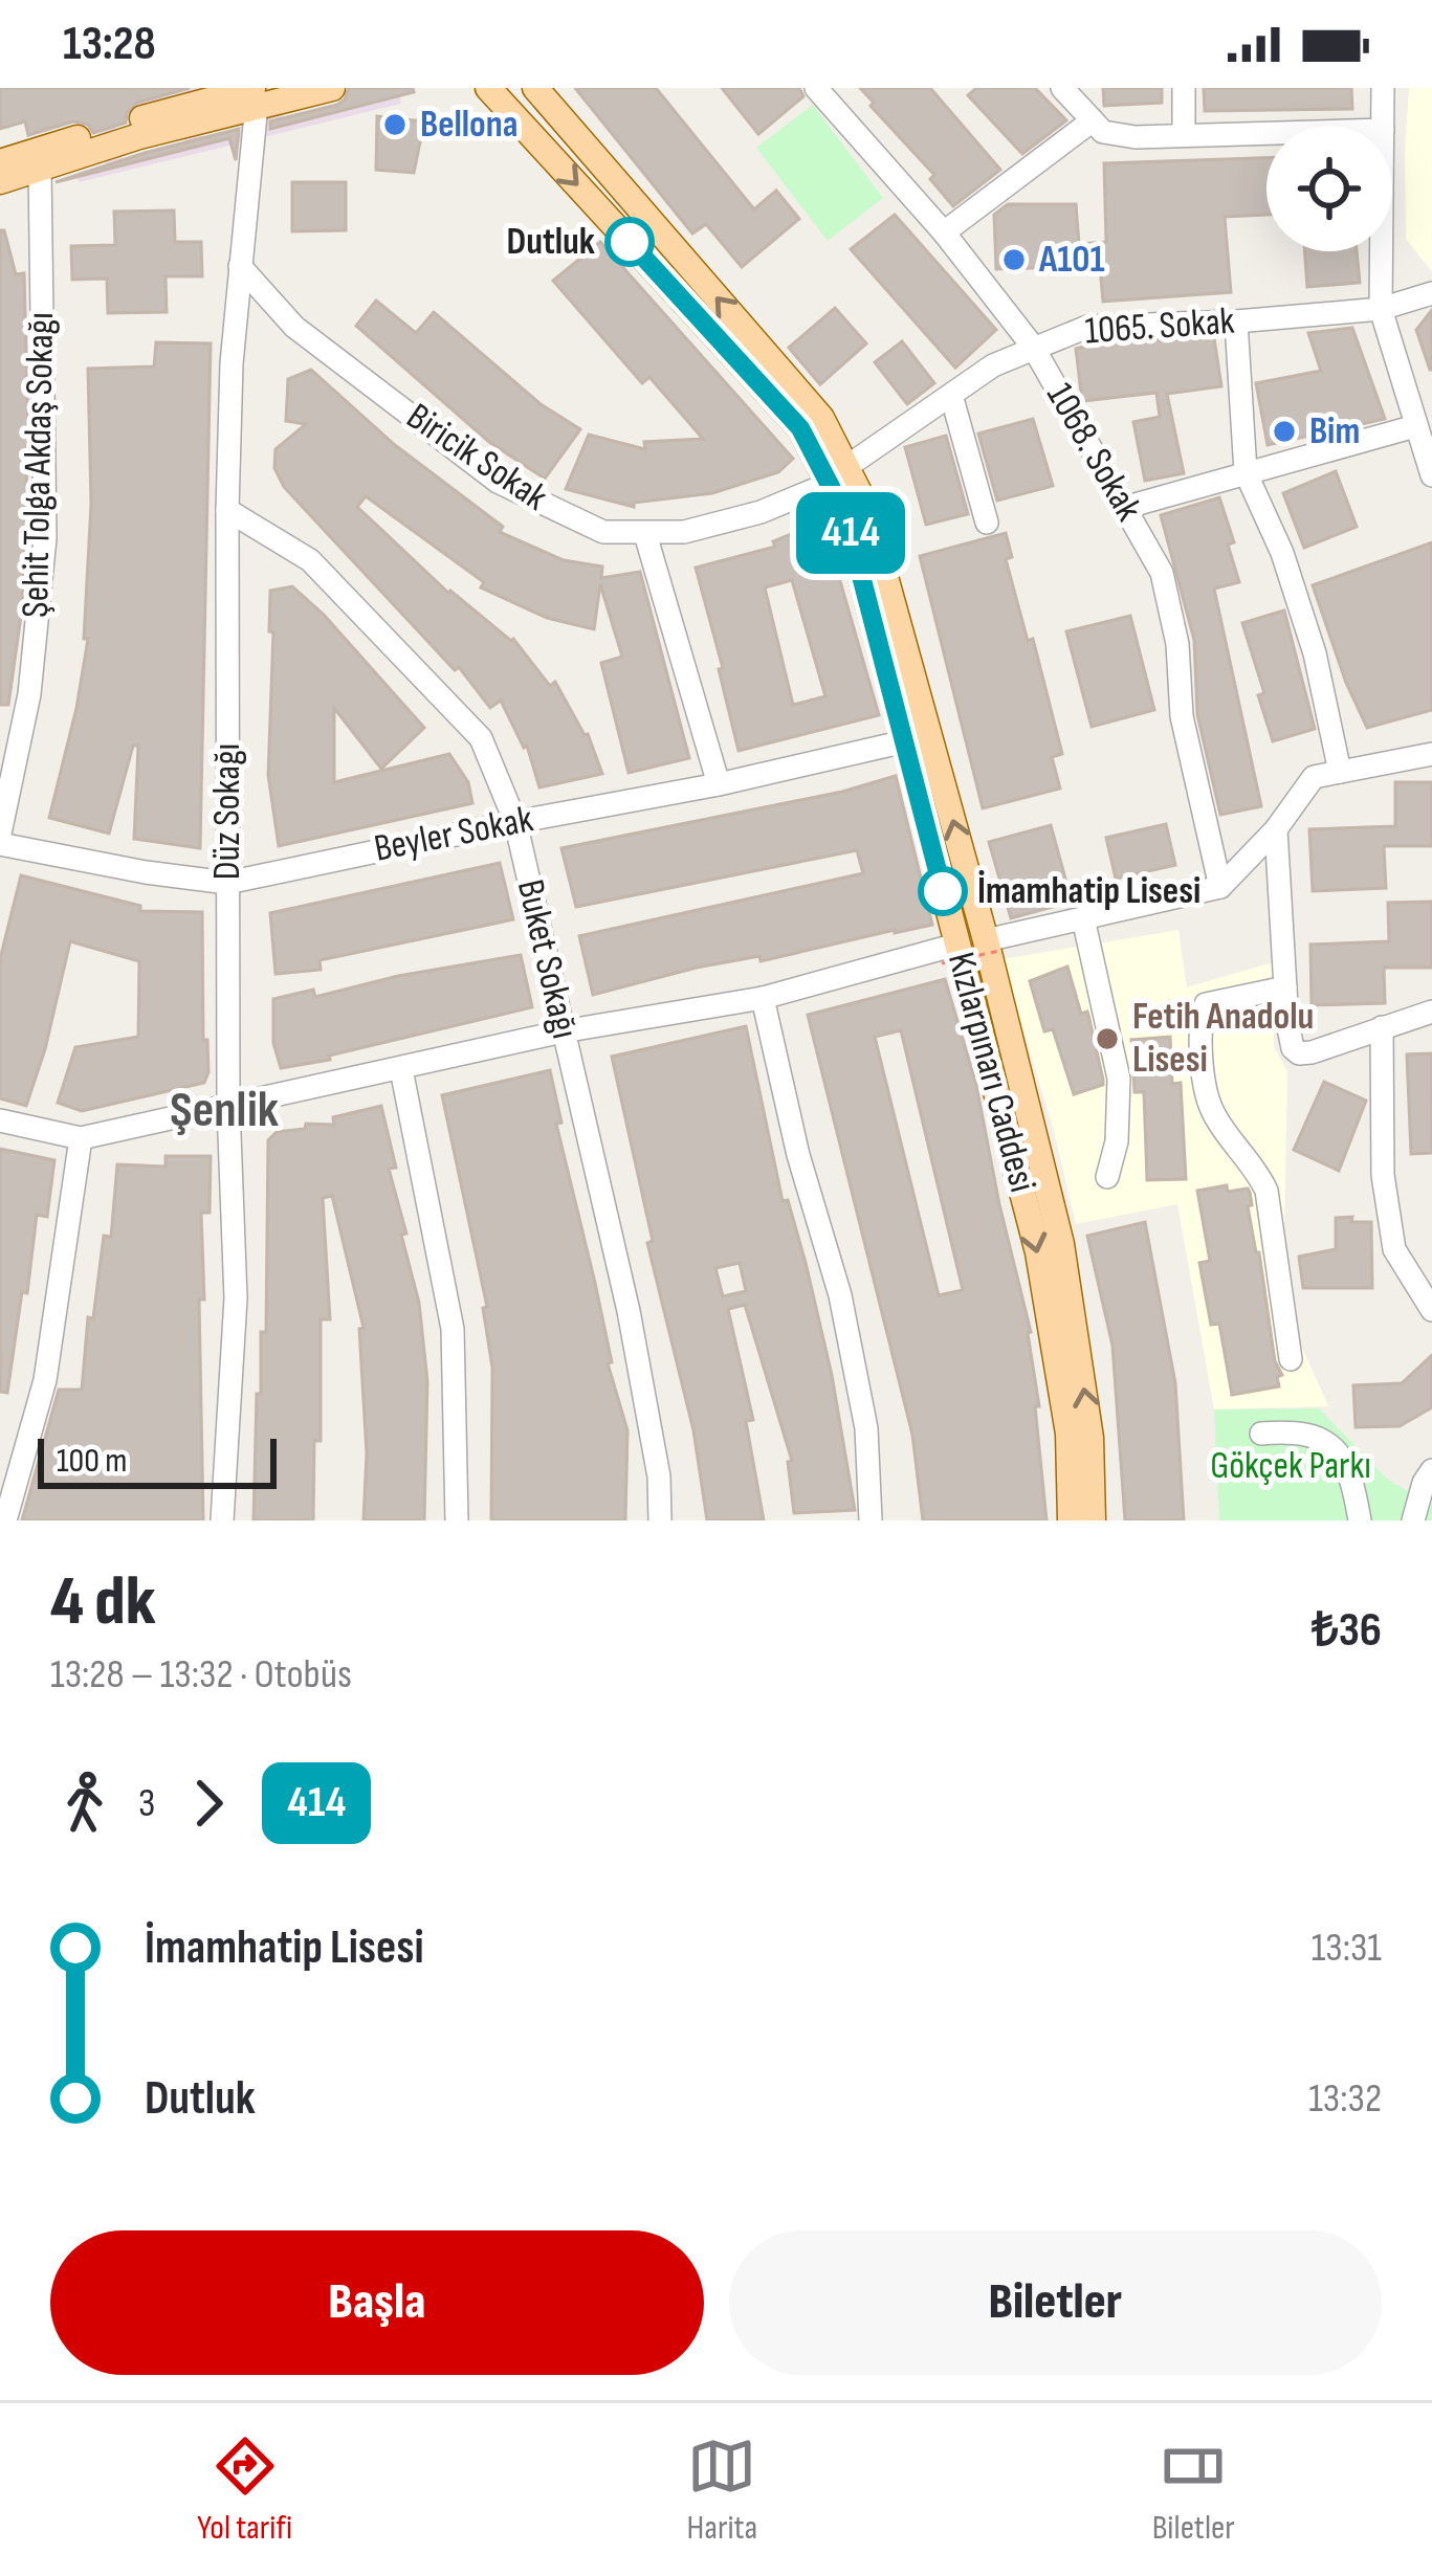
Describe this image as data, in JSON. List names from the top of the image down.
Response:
{
  "streets": {
    "main road": ["Kızlarpınarı Caddesi"],
    "street": [
      "1065. Sokak",
      "1068. Sokak",
      "Biricik Sokak",
      "Şehit Tolga Akdaş Sokağı",
      "Düz Sokağı",
      "Beyler Sokak",
      "Buket Sokağı"
    ]
  },
  "crossings": [
    ["1065. Sokak", "1068. Sokak"],
    ["1065. Sokak", "Biricik Sokak"],
    ["1065. Sokak", "Kızlarpınarı Caddesi"],
    ["Biricik Sokak", "Düz Sokağı"],
    ["Biricik Sokak", "Kızlarpınarı Caddesi"],
    ["Düz Sokağı", "Beyler Sokak"],
    ["Düz Sokağı", "Buket Sokağı"],
    ["Beyler Sokak", "Buket Sokağı"],
    ["Beyler Sokak", "Kızlarpınarı Caddesi"]
  ],
  "districts": ["Şenlik"],
  "parks": ["Gökçek Parkı"],
  "places": [
    "Bellona",
    "Dutluk",
    "A101",
    "Bim",
    "İmamhatip Lisesi",
    "Fetih Anadolu Lisesi"
  ],
  "lines": ["bus line 414"],
  "scale_bar": "100 m",
  "page": {
    "status": "13:28",
    "on_map": "414",
    "scale": "100 m",
    "heading": ["4 dk", "13:28 – 13:32 · Otobüs", "₺36"],
    "legs": ["3", "414"],
    "list": [
      {
        "name": "İmamhatip Lisesi",
        "value": "13:31"
      },
      {
        "name": "Dutluk",
        "value": "13:32"
      }
    ],
    "buttons": ["Başla", "Biletler"],
    "tabs": ["Yol tarifi", "Harita", "Biletler"]
  }
}
